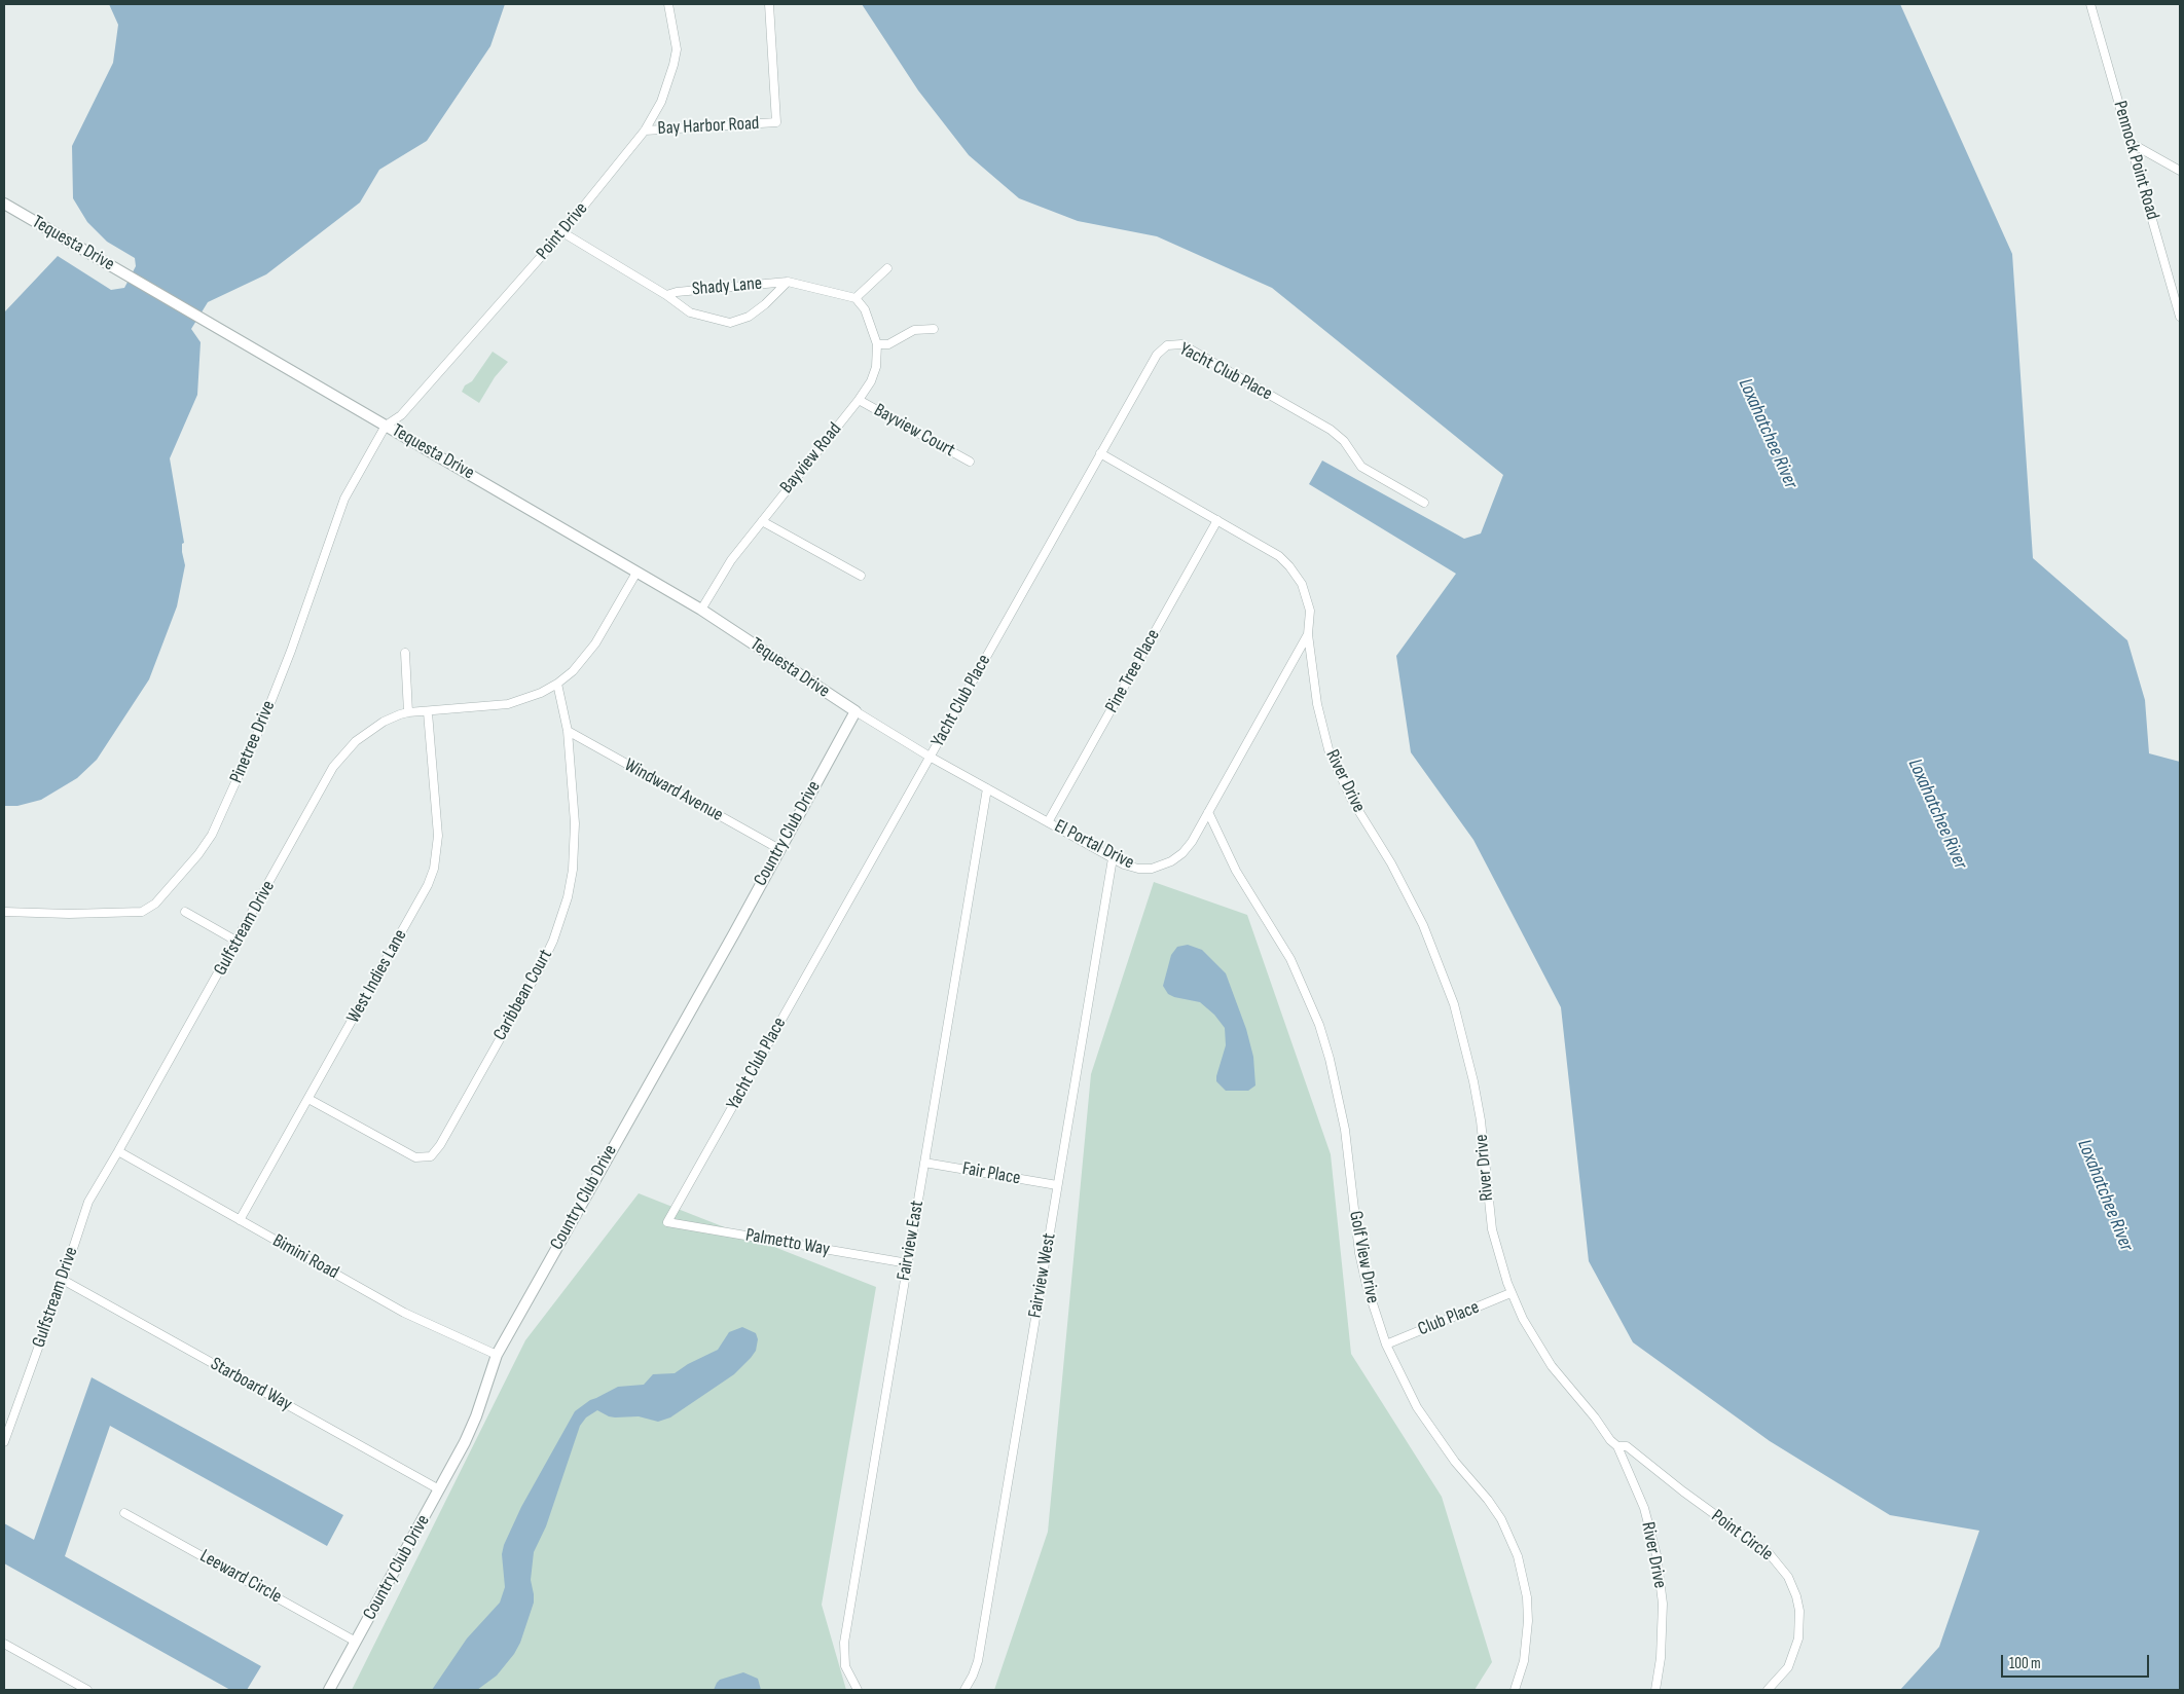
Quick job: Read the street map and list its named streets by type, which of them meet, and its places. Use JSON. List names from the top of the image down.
{
  "streets": {
    "street": [
      "Bay Harbor Road",
      "Pennock Point Road",
      "Point Drive",
      "Tequesta Drive",
      "Shady Lane",
      "Yacht Club Place",
      "Bayview Court",
      "Bayview Road",
      "Pine Tree Place",
      "Pinetree Drive",
      "River Drive",
      "Windward Avenue",
      "Country Club Drive",
      "El Portal Drive",
      "Gulfstream Drive",
      "West Indies Lane",
      "Caribbean Court",
      "Fair Place",
      "Fairview East",
      "Palmetto Way",
      "Bimini Road",
      "Golf View Drive",
      "Fairview West",
      "Club Place",
      "Starboard Way",
      "Point Circle",
      "Leeward Circle"
    ]
  },
  "crossings": [
    ["Bay Harbor Road", "Point Drive"],
    ["Point Drive", "Tequesta Drive"],
    ["Point Drive", "Shady Lane"],
    ["Point Drive", "Pinetree Drive"],
    ["Tequesta Drive", "Bayview Road"],
    ["Tequesta Drive", "Pinetree Drive"],
    ["Tequesta Drive", "Country Club Drive"],
    ["Tequesta Drive", "El Portal Drive"],
    ["Tequesta Drive", "Gulfstream Drive"],
    ["Shady Lane", "Bayview Road"],
    ["Yacht Club Place", "El Portal Drive"],
    ["Yacht Club Place", "Palmetto Way"],
    ["Bayview Court", "Bayview Road"],
    ["Pine Tree Place", "El Portal Drive"],
    ["River Drive", "El Portal Drive"],
    ["River Drive", "Club Place"],
    ["River Drive", "Point Circle"],
    ["Windward Avenue", "Country Club Drive"],
    ["Windward Avenue", "Caribbean Court"],
    ["Country Club Drive", "El Portal Drive"],
    ["Country Club Drive", "Bimini Road"],
    ["Country Club Drive", "Starboard Way"],
    ["Country Club Drive", "Leeward Circle"],
    ["El Portal Drive", "Fairview East"],
    ["El Portal Drive", "Golf View Drive"],
    ["El Portal Drive", "Fairview West"],
    ["Gulfstream Drive", "West Indies Lane"],
    ["Gulfstream Drive", "Caribbean Court"],
    ["Gulfstream Drive", "Bimini Road"],
    ["Gulfstream Drive", "Starboard Way"],
    ["West Indies Lane", "Caribbean Court"],
    ["West Indies Lane", "Bimini Road"],
    ["Fair Place", "Fairview East"],
    ["Fair Place", "Fairview West"],
    ["Fairview East", "Palmetto Way"],
    ["Golf View Drive", "Club Place"]
  ],
  "water": ["Loxahatchee River"],
  "scale_bar": "100 m"
}
